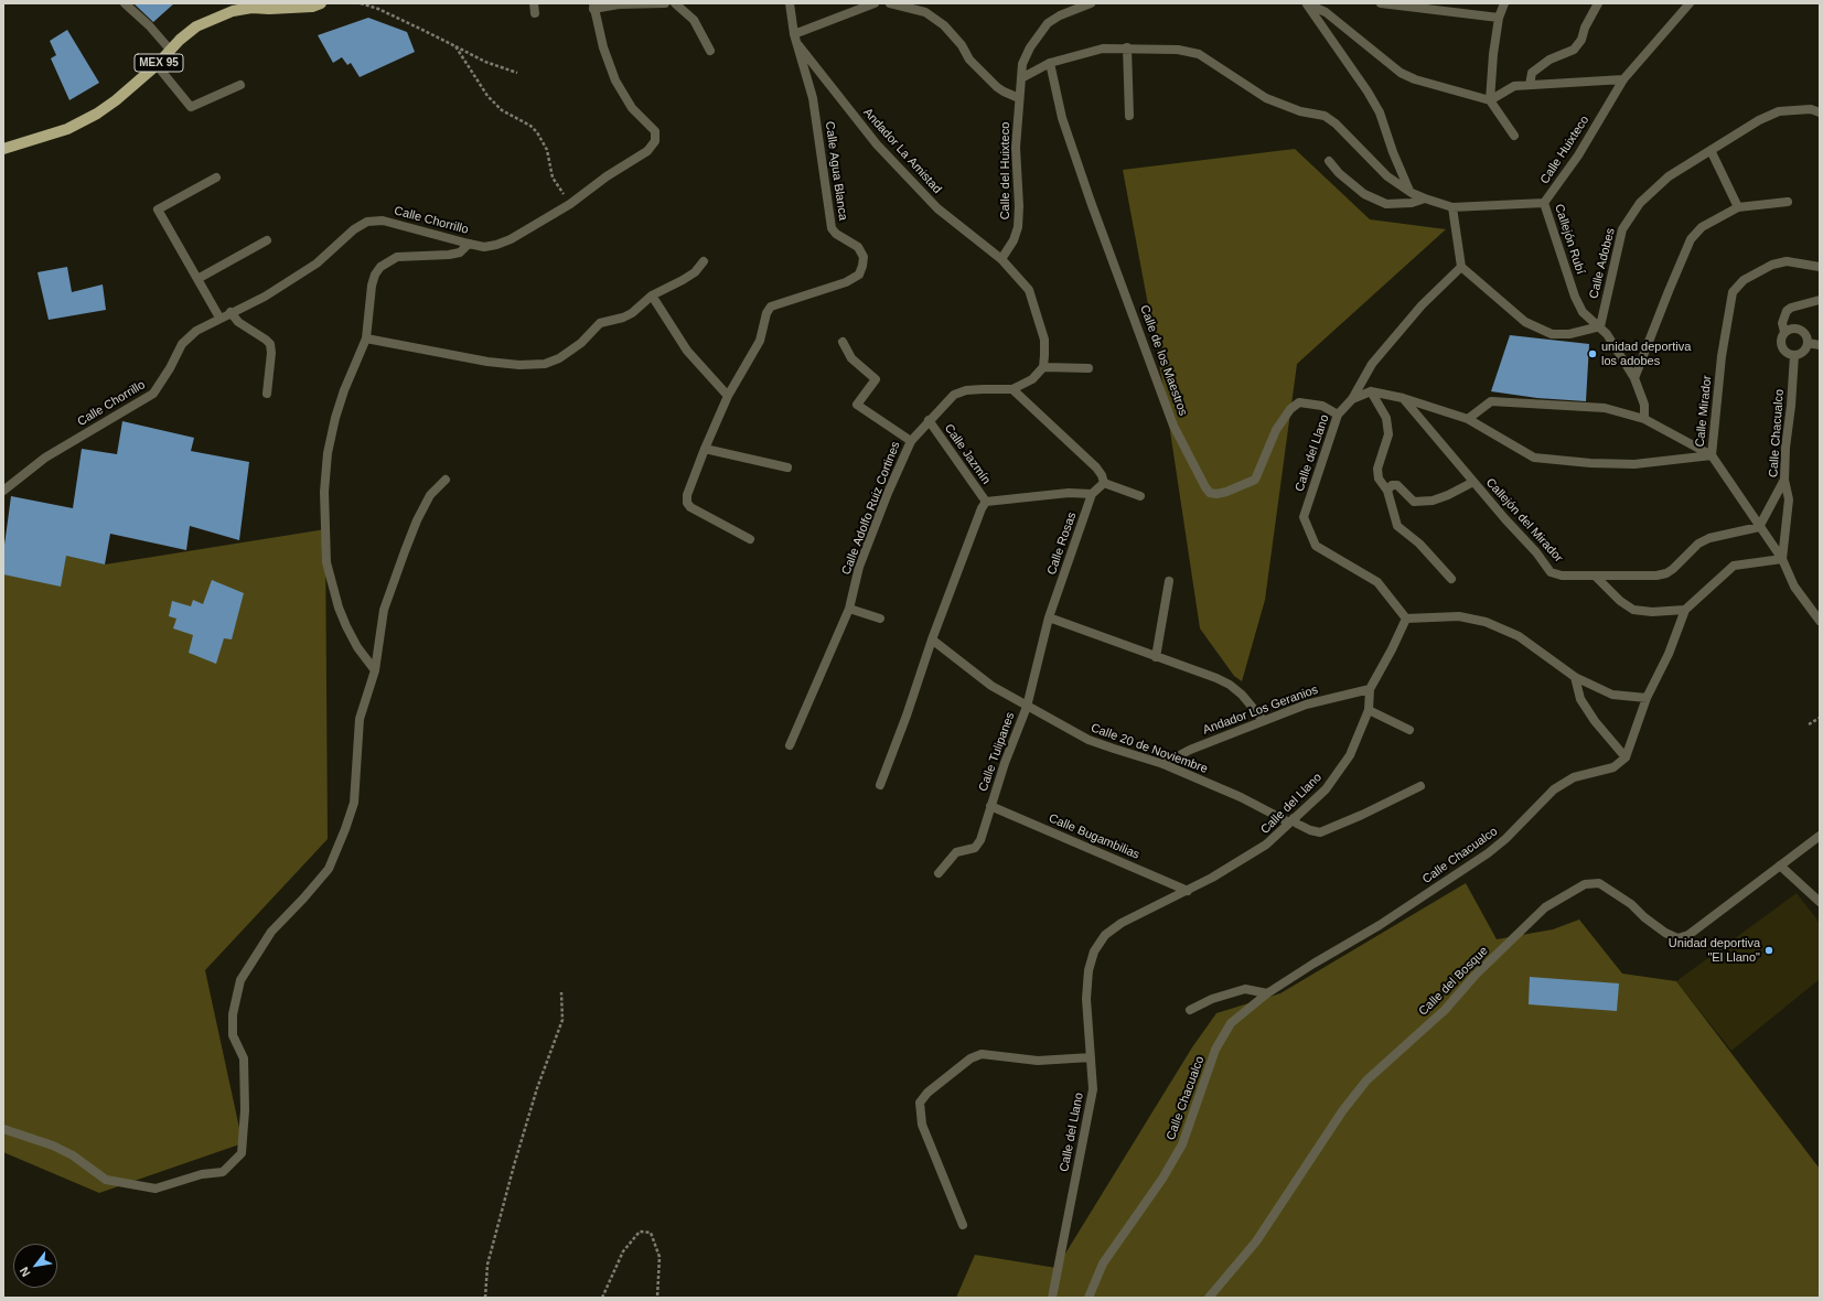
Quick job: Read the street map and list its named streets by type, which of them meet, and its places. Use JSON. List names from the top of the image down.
{
  "streets": {
    "main road": ["MEX 95"],
    "street": [
      "Calle Huixteco",
      "Andador La Amistad",
      "Calle Agua Blanca",
      "Calle del Huixteco",
      "Calle Chorrillo",
      "Callejón Rubí",
      "Calle Adobes",
      "Calle de los Maestros",
      "Calle Mirador",
      "Calle Chacualco",
      "Calle del Llano",
      "Calle Jazmín",
      "Calle Adolfo Ruiz Cortines",
      "Callejón del Mirador",
      "Calle Rosas",
      "Andador Los Geranios",
      "Calle 20 de Noviembre",
      "Calle Tulipanes",
      "Calle Bugambilias",
      "Calle del Bosque"
    ]
  },
  "crossings": [
    ["Calle Huixteco", "Callejón Rubí"],
    ["Andador La Amistad", "Calle Agua Blanca"],
    ["Andador La Amistad", "Calle del Huixteco"],
    ["Callejón Rubí", "Calle Adobes"],
    ["Calle de los Maestros", "Calle del Llano"],
    ["Calle del Llano", "Andador Los Geranios"],
    ["Calle del Llano", "Calle 20 de Noviembre"],
    ["Calle del Llano", "Calle Bugambilias"],
    ["Calle Jazmín", "Calle Adolfo Ruiz Cortines"],
    ["Calle Rosas", "Calle 20 de Noviembre"],
    ["Calle Rosas", "Calle Tulipanes"],
    ["Andador Los Geranios", "Calle 20 de Noviembre"],
    ["Calle 20 de Noviembre", "Calle Tulipanes"],
    ["Calle Tulipanes", "Calle Bugambilias"]
  ],
  "places": ["unidad deportiva los adobes", "Unidad deportiva \"El Llano\""],
  "north": "bottom left"
}
